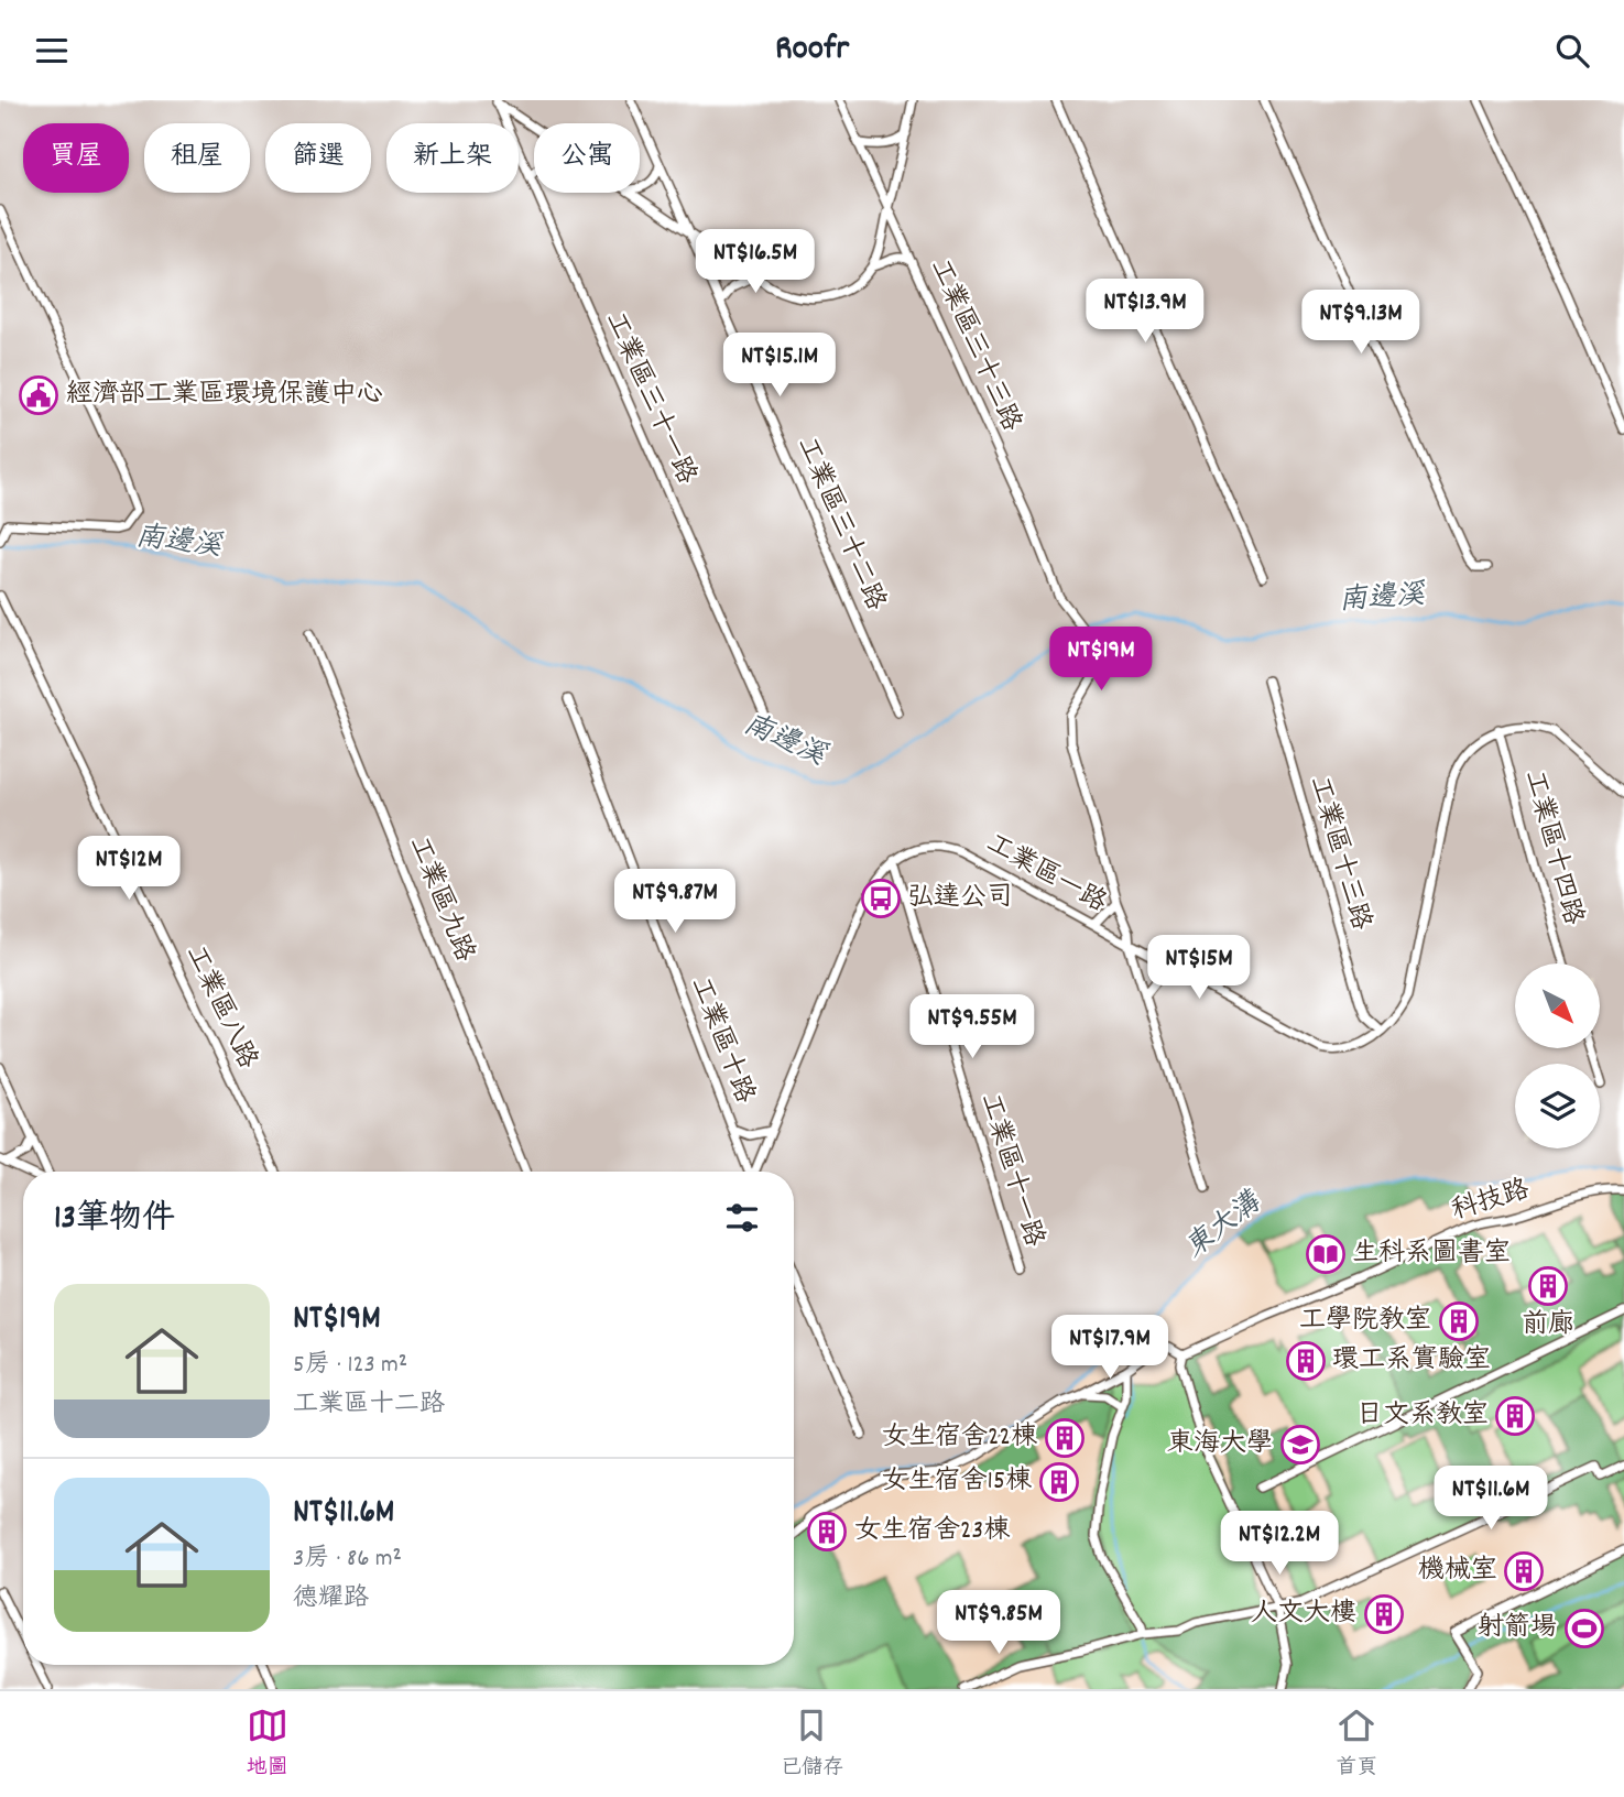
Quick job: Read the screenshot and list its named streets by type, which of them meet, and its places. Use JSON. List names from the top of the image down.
{
  "streets": {
    "street": [
      "工業區三十三路",
      "工業區三十一路",
      "工業區三十二路",
      "工業區十四路",
      "工業區十三路",
      "工業區一路",
      "工業區九路",
      "工業區八路",
      "工業區十路",
      "工業區十一路",
      "科技路"
    ]
  },
  "crossings": [
    ["工業區十四路", "工業區一路"],
    ["工業區十三路", "工業區一路"],
    ["工業區一路", "工業區十一路"]
  ],
  "water": ["南邊溪", "東大溝"],
  "places": {
    "public building": ["經濟部工業區環境保護中心"],
    "bus stop": ["弘達公司"],
    "library": ["生科系圖書室"],
    "building": [
      "前廊",
      "工學院教室",
      "環工系實驗室",
      "日文系教室",
      "女生宿舍22棟",
      "女生宿舍15棟",
      "女生宿舍23棟",
      "機械室",
      "人文大樓"
    ],
    "school or university": ["東海大學"],
    "sports": ["射箭場"]
  },
  "north": "bottom right",
  "page": {
    "header": "Roofr",
    "chip": [
      "買屋",
      "租屋",
      "篩選",
      "新上架",
      "公寓"
    ],
    "price": [
      "NT$16.5M",
      "NT$13.9M",
      "NT$9.13M",
      "NT$15.1M",
      "NT$19M",
      "NT$12M",
      "NT$9.87M",
      "NT$15M",
      "NT$9.55M",
      "NT$17.9M",
      "NT$11.6M",
      "NT$12.2M",
      "NT$9.85M"
    ],
    "heading": "13筆物件",
    "list": [
      {
        "name": "NT$19M",
        "note": "5房 · 123 m² · 工業區十二路"
      },
      {
        "name": "NT$11.6M",
        "note": "3房 · 86 m² · 德耀路"
      }
    ],
    "tabs": ["地圖", "已儲存", "首頁"]
  }
}
